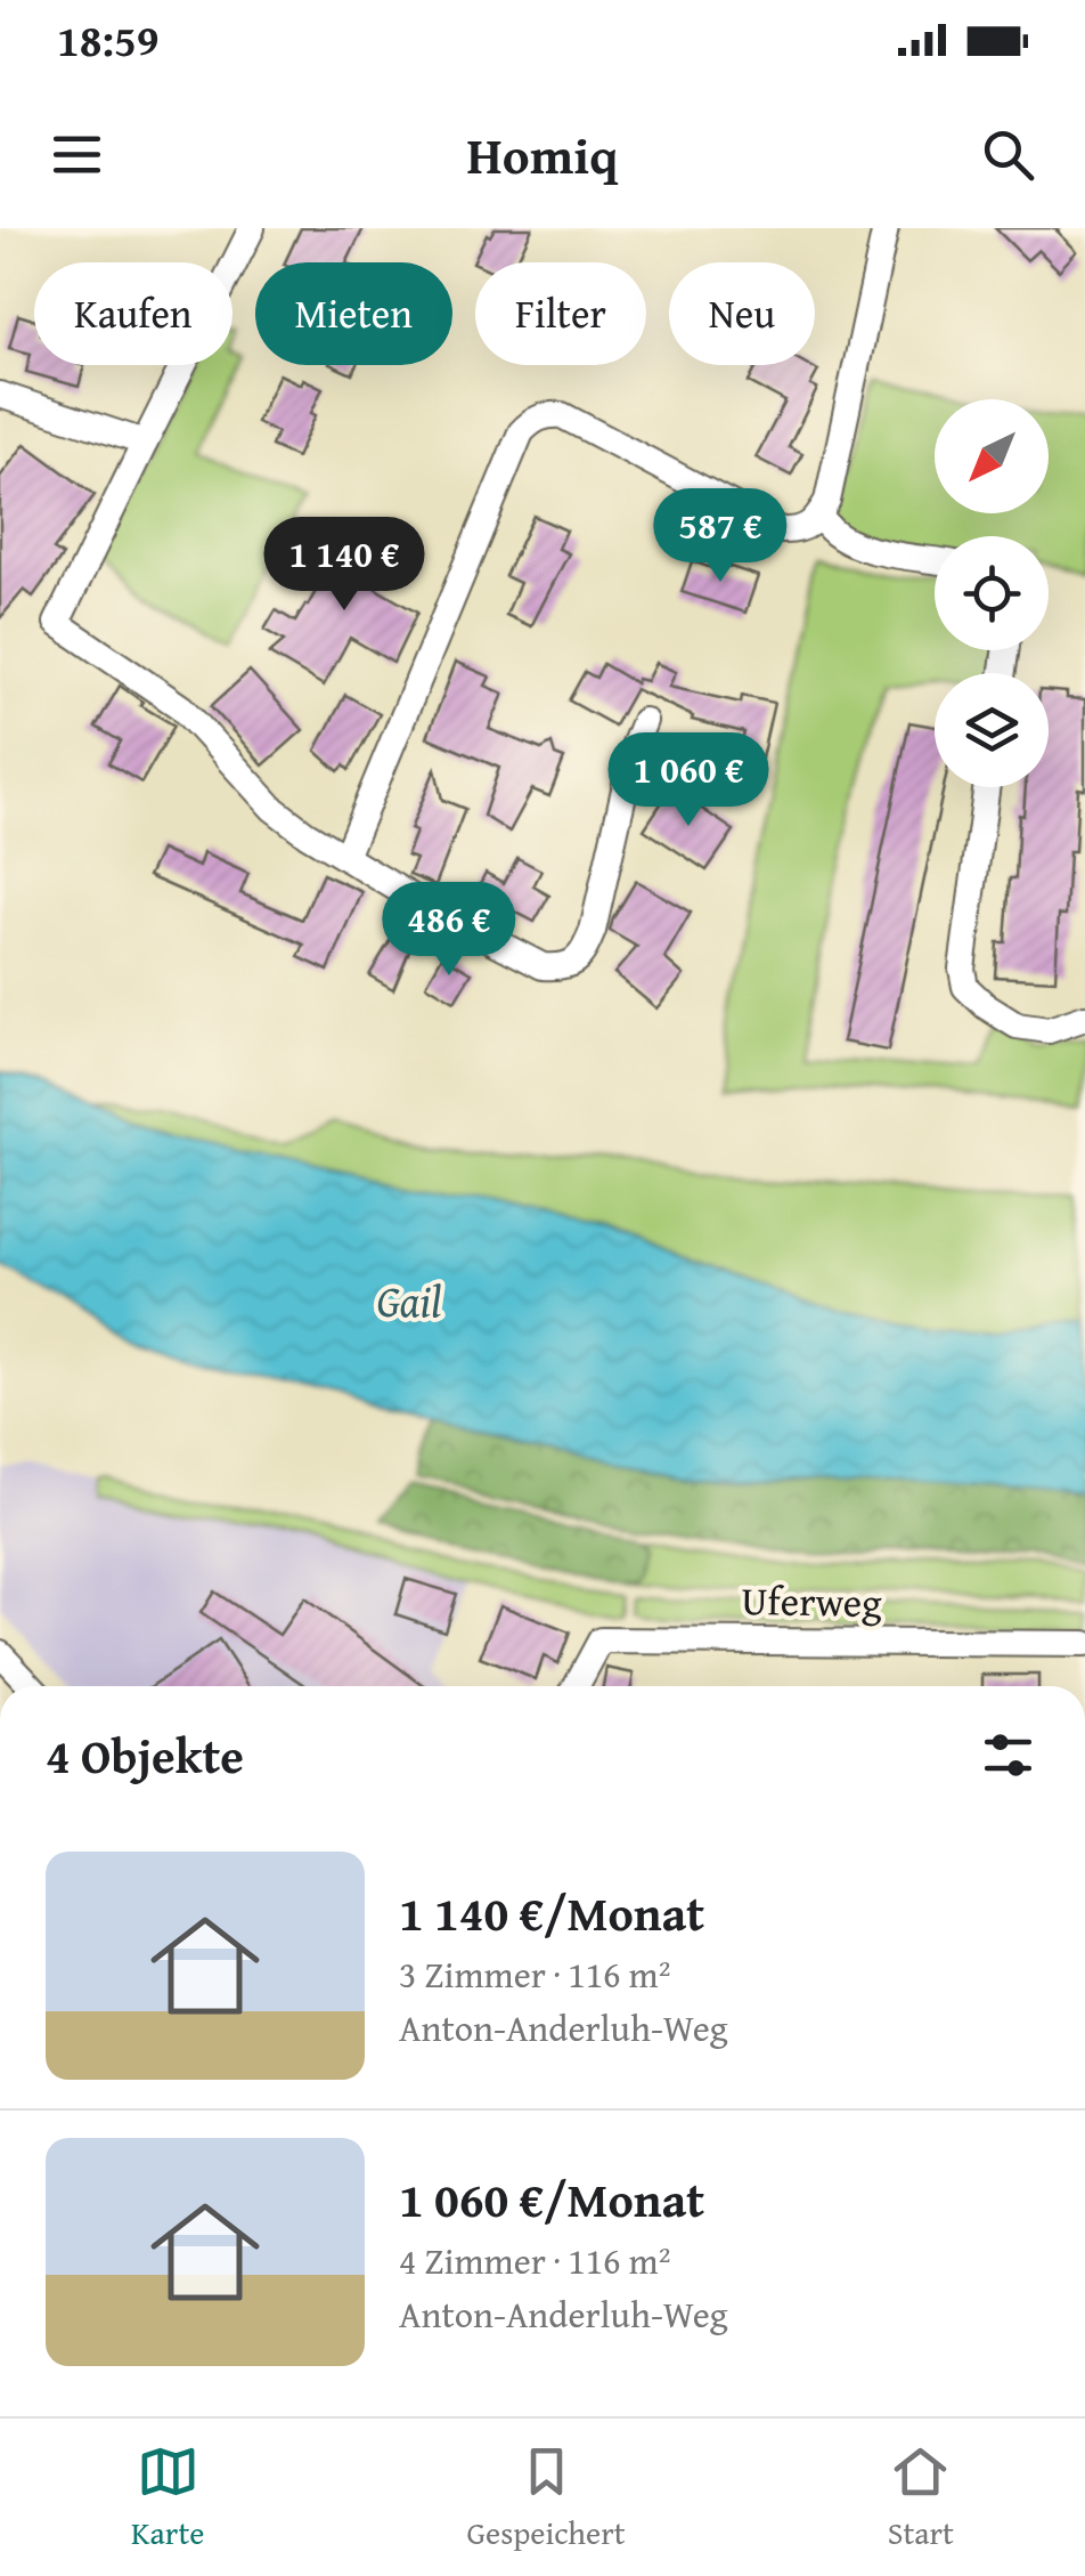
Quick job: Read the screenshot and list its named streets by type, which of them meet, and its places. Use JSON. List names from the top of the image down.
{
  "streets": {
    "street": ["Uferweg"]
  },
  "water": ["Gail"],
  "north": "bottom left",
  "page": {
    "status": "18:59",
    "header": "Homiq",
    "chip": [
      "Kaufen",
      "Mieten",
      "Filter",
      "Neu"
    ],
    "price": [
      "587 €",
      "1 140 €",
      "1 060 €",
      "486 €"
    ],
    "heading": "4 Objekte",
    "list": [
      {
        "name": "1 140 €/Monat",
        "note": "3 Zimmer · 116 m² · Anton-Anderluh-Weg"
      },
      {
        "name": "1 060 €/Monat",
        "note": "4 Zimmer · 116 m² · Anton-Anderluh-Weg"
      }
    ],
    "tabs": ["Karte", "Gespeichert", "Start"]
  }
}
